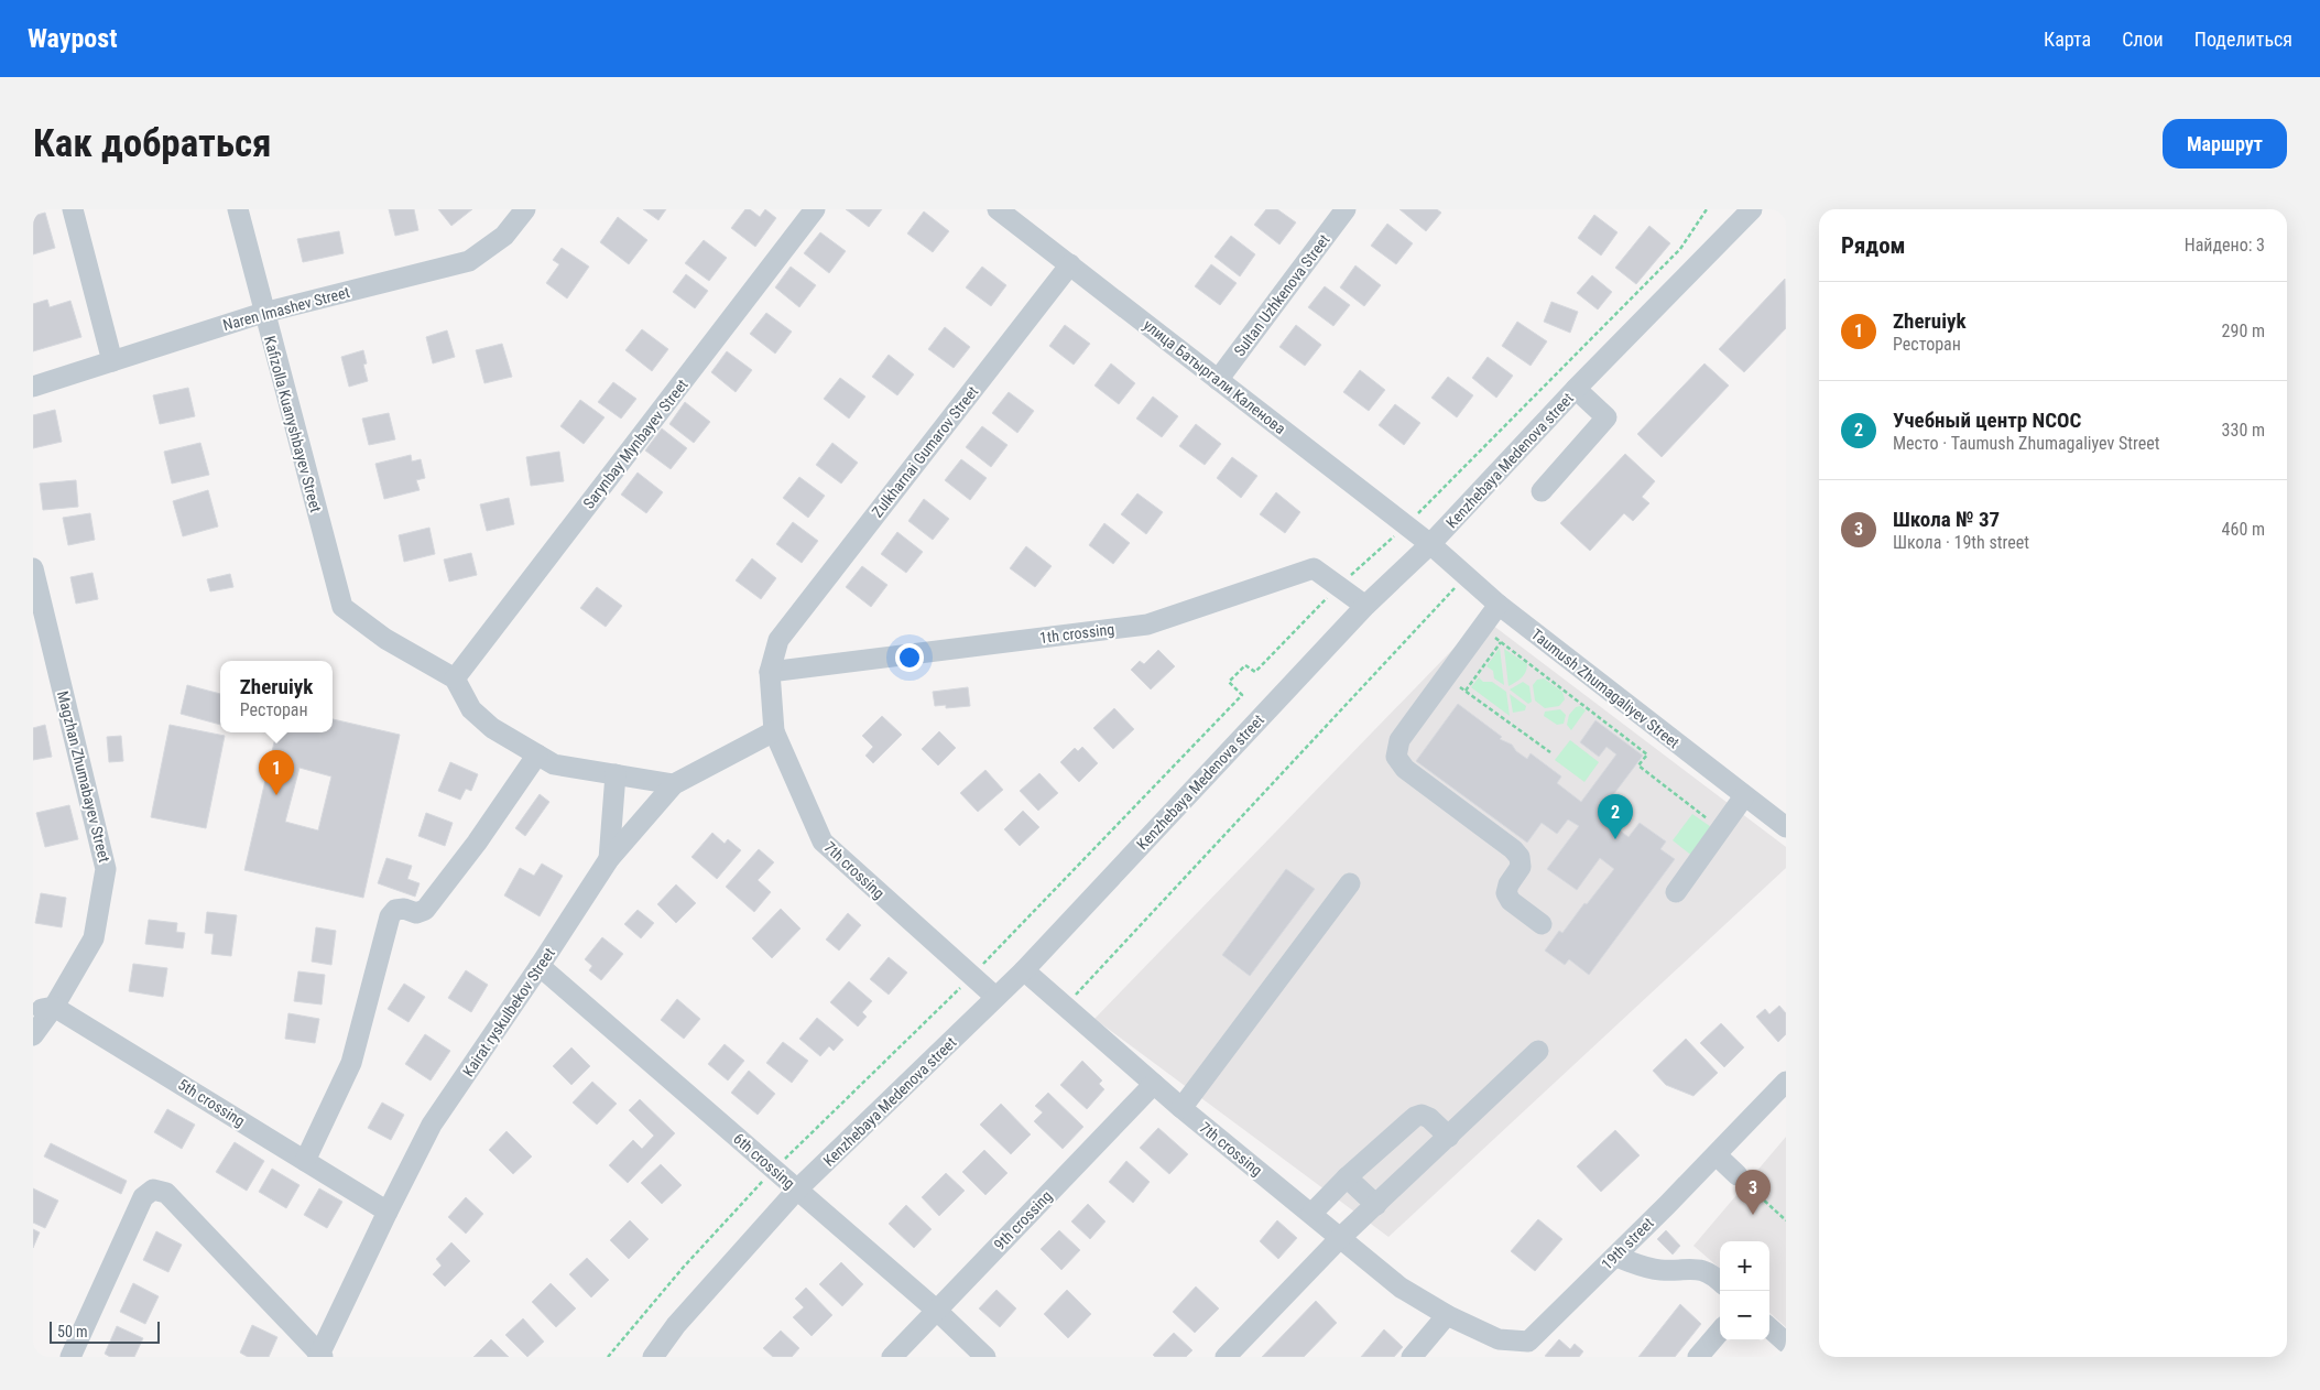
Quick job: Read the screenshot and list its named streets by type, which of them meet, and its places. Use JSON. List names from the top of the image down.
{
  "streets": {
    "street": [
      "Sultan Uzhkenova Street",
      "Naren Imashev Street",
      "улица Батыргали Каленова",
      "Kafizolla Kuanyshbayev Street",
      "Sarynbay Mynbayev Street",
      "Zulkharnai Gumarov Street",
      "Kenzhebaya Medenova street",
      "1th crossing",
      "Taumush Zhumagaliyev Street",
      "Magzhan Zhumabayev Street",
      "7th crossing",
      "Kairat ryskulbekov Street",
      "5th crossing",
      "6th crossing",
      "9th crossing",
      "19th street"
    ]
  },
  "crossings": [
    ["Sultan Uzhkenova Street", "улица Батыргали Каленова"],
    ["Naren Imashev Street", "Kafizolla Kuanyshbayev Street"],
    ["улица Батыргали Каленова", "Zulkharnai Gumarov Street"],
    ["улица Батыргали Каленова", "Kenzhebaya Medenova street"],
    ["улица Батыргали Каленова", "Taumush Zhumagaliyev Street"],
    ["Kafizolla Kuanyshbayev Street", "Sarynbay Mynbayev Street"],
    ["Zulkharnai Gumarov Street", "7th crossing"],
    ["Kenzhebaya Medenova street", "1th crossing"],
    ["Kenzhebaya Medenova street", "Taumush Zhumagaliyev Street"],
    ["Kenzhebaya Medenova street", "7th crossing"],
    ["Kenzhebaya Medenova street", "6th crossing"],
    ["1th crossing", "7th crossing"],
    ["Magzhan Zhumabayev Street", "5th crossing"],
    ["7th crossing", "Kairat ryskulbekov Street"],
    ["7th crossing", "9th crossing"],
    ["7th crossing", "19th street"],
    ["Kairat ryskulbekov Street", "5th crossing"],
    ["Kairat ryskulbekov Street", "6th crossing"],
    ["6th crossing", "9th crossing"]
  ],
  "scale_bar": "50 m",
  "page": {
    "header": "Waypost",
    "nav": ["Карта", "Слои", "Поделиться"],
    "buttons": "Маршрут",
    "title": "Как добраться",
    "heading": ["Рядом", "Найдено: 3"],
    "list": [
      {
        "mark": "1",
        "name": "Zheruiyk",
        "note": "Ресторан",
        "value": "290 m"
      },
      {
        "mark": "2",
        "name": "Учебный центр NCOC",
        "note": "Место · Taumush Zhumagaliyev Street",
        "value": "330 m"
      },
      {
        "mark": "3",
        "name": "Школа № 37",
        "note": "Школа · 19th street",
        "value": "460 m"
      }
    ],
    "popup": ["Zheruiyk", "Ресторан"],
    "pins": ["1", "2", "3"],
    "map_buttons": ["+", "−"],
    "scale": "50 m"
  }
}
